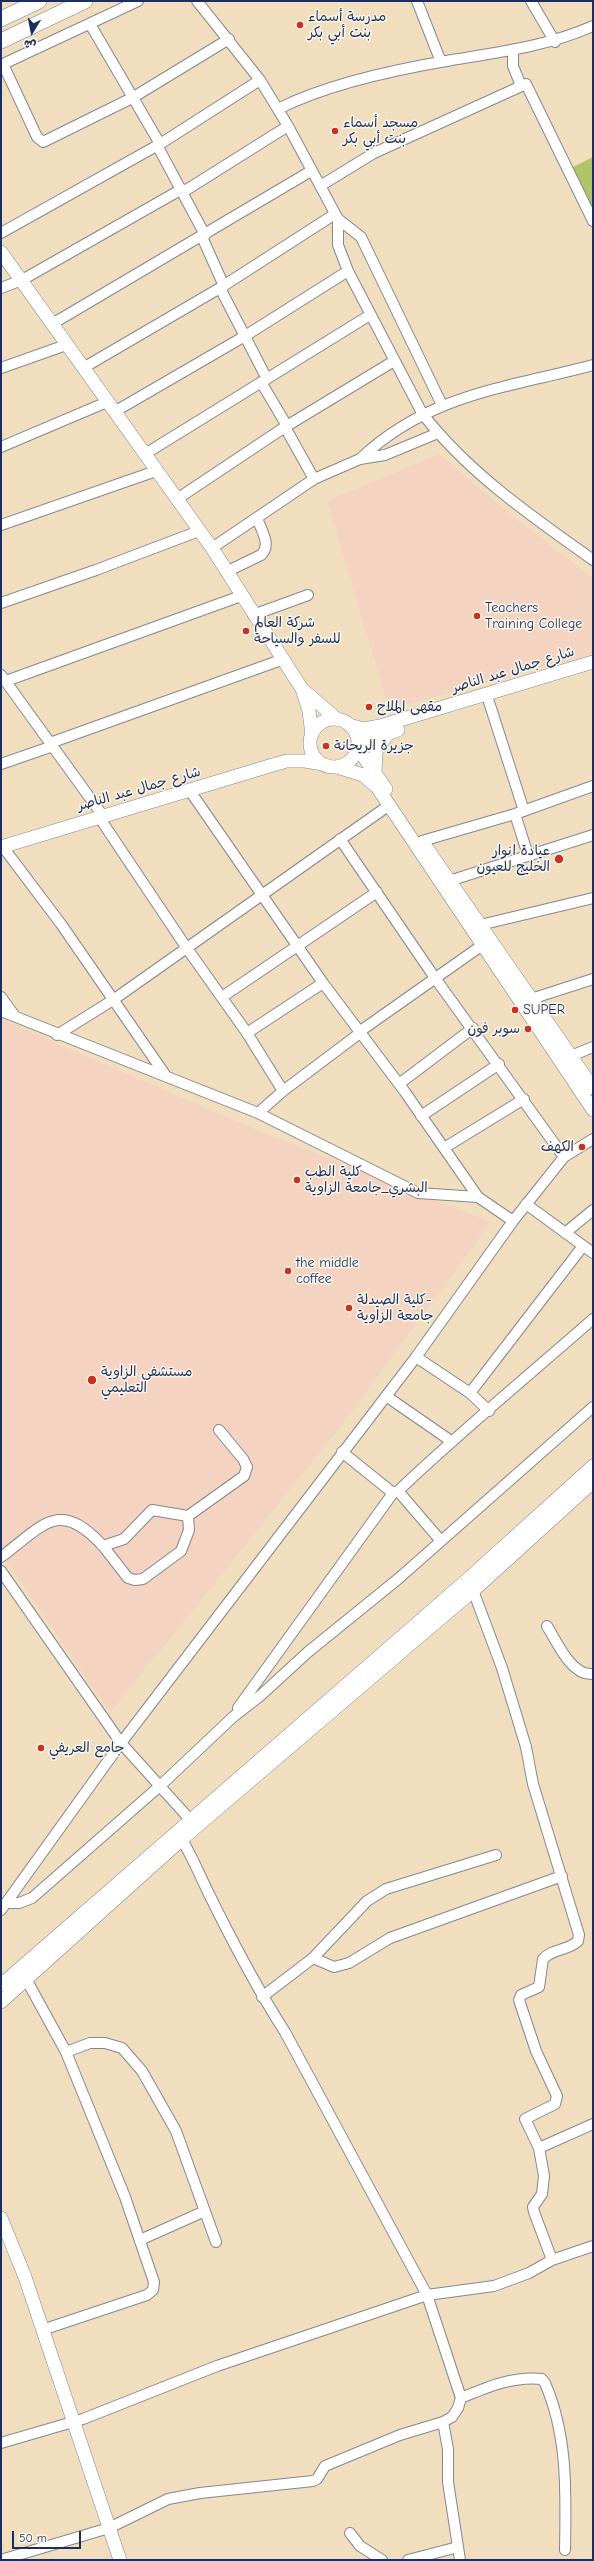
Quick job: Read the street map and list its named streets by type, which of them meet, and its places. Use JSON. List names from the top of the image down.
{
  "streets": {
    "main road": ["شارع جمال عبد الناصر"]
  },
  "places": [
    "مدرسة أسماء بنت أبي بكر",
    "مسجد أسماء بنت أبي بكر",
    "Teachers Training College",
    "شركة العالم للسفر والسياحة",
    "مقهى الملاح",
    "جزيرة الريحانة",
    "عيادة انوار الخليج للعيون",
    "SUPER",
    "سوبر فون",
    "الكهف",
    "كلية الطب البشري_جامعة الزاوية",
    "the middle coffee",
    "كلية الصيدلة- جامعة الزاوية",
    "مستشفى الزاوية التعليمي",
    "جامع العريفي"
  ],
  "scale_bar": "50 m",
  "north": "bottom"
}
